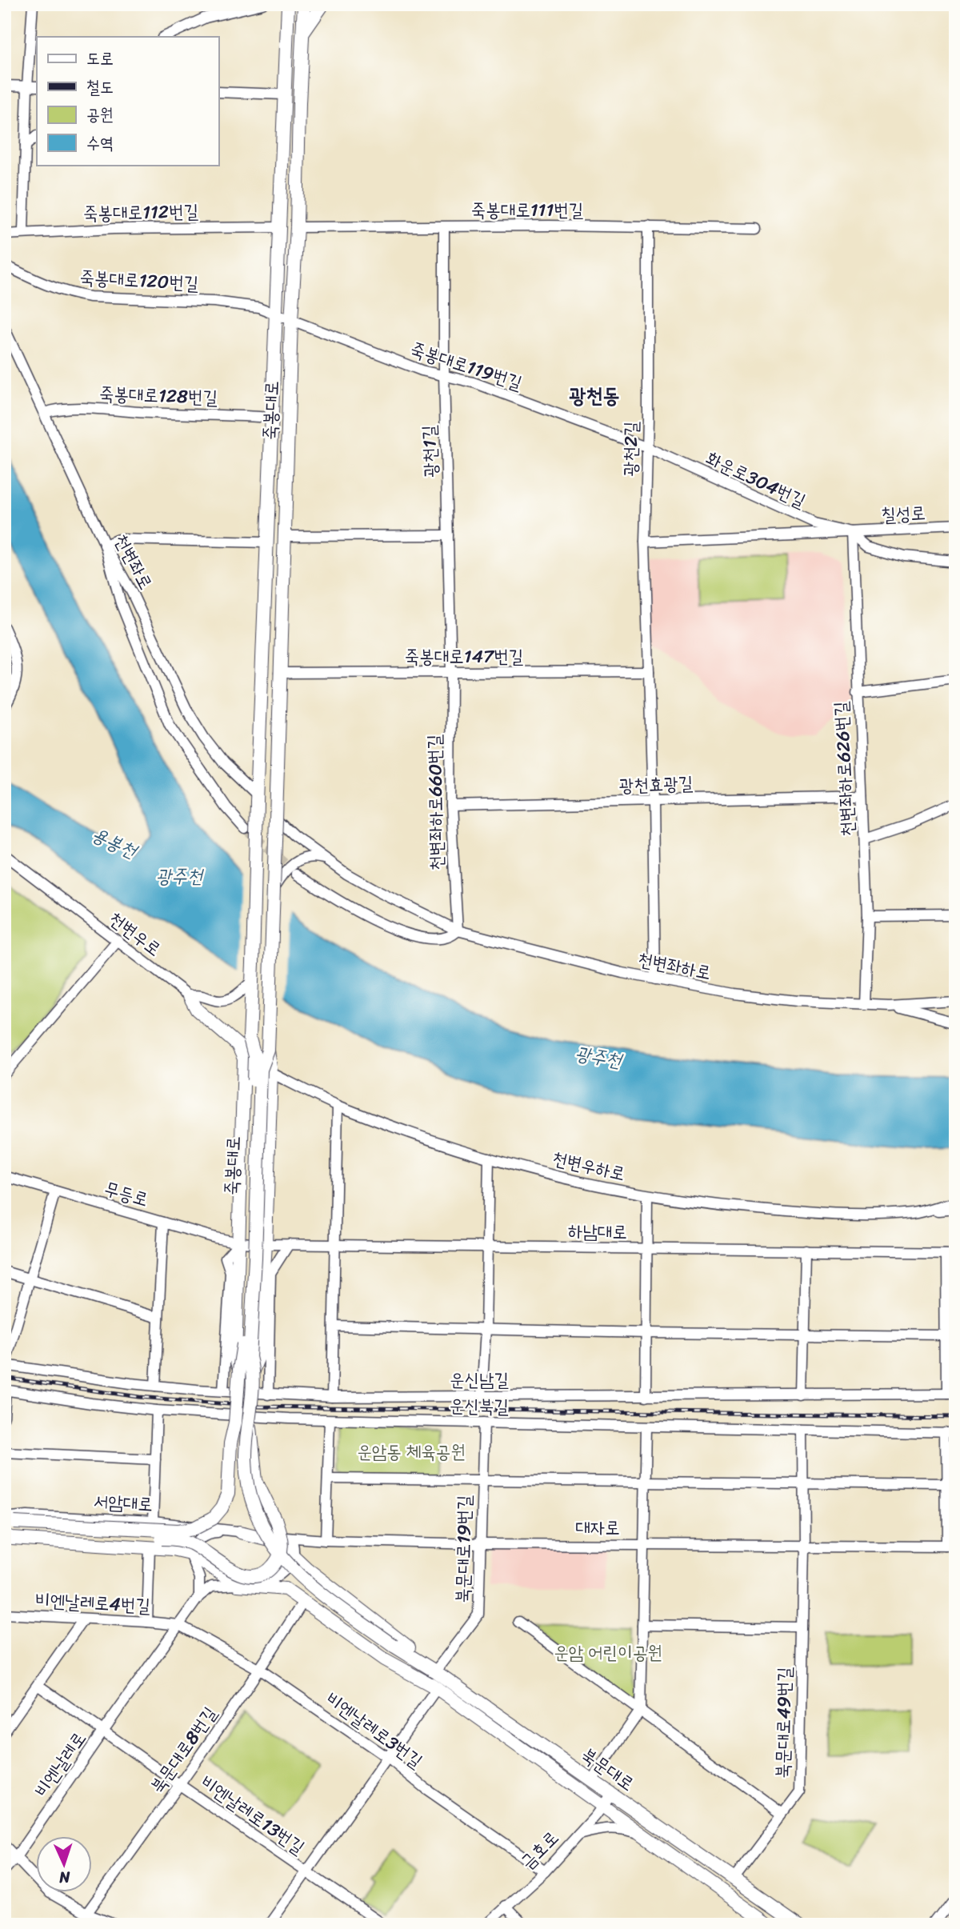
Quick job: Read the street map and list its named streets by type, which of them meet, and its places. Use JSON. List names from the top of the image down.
{
  "streets": {
    "main road": ["죽봉대로", "북문대로"],
    "street": [
      "죽봉대로111번길",
      "죽봉대로112번길",
      "죽봉대로120번길",
      "죽봉대로119번길",
      "죽봉대로128번길",
      "광천2길",
      "광천1길",
      "화운로304번길",
      "칠성로",
      "천변좌로",
      "죽봉대로147번길",
      "천변좌하로626번길",
      "광천효광길",
      "천변좌하로660번길",
      "천변우로",
      "천변좌하로",
      "천변우하로",
      "무등로",
      "하남대로",
      "운신남길",
      "운신북길",
      "서암대로",
      "대자로",
      "북문대로19번길",
      "비엔날레로4번길",
      "북문대로49번길",
      "비엔날레로3번길",
      "북문대로8번길",
      "비엔날레로",
      "비엔날레로13번길",
      "금호로"
    ]
  },
  "crossings": [
    ["죽봉대로111번길", "죽봉대로"],
    ["죽봉대로111번길", "광천2길"],
    ["죽봉대로111번길", "광천1길"],
    ["죽봉대로112번길", "죽봉대로"],
    ["죽봉대로120번길", "죽봉대로119번길"],
    ["죽봉대로120번길", "죽봉대로"],
    ["죽봉대로119번길", "죽봉대로"],
    ["죽봉대로119번길", "광천2길"],
    ["죽봉대로119번길", "광천1길"],
    ["죽봉대로119번길", "화운로304번길"],
    ["죽봉대로128번길", "죽봉대로"],
    ["죽봉대로128번길", "천변좌로"],
    ["죽봉대로", "천변좌로"],
    ["죽봉대로", "죽봉대로147번길"],
    ["죽봉대로", "천변우로"],
    ["죽봉대로", "천변좌하로"],
    ["광천2길", "화운로304번길"],
    ["광천2길", "죽봉대로147번길"],
    ["광천2길", "광천효광길"],
    ["광천2길", "천변좌하로"],
    ["광천1길", "죽봉대로147번길"],
    ["광천1길", "천변좌하로660번길"],
    ["화운로304번길", "칠성로"],
    ["화운로304번길", "천변좌하로626번길"],
    ["칠성로", "천변좌하로626번길"],
    ["죽봉대로147번길", "천변좌하로660번길"],
    ["천변좌하로626번길", "광천효광길"],
    ["천변좌하로626번길", "천변좌하로"],
    ["광천효광길", "천변좌하로660번길"],
    ["천변좌하로660번길", "천변좌하로"],
    ["무등로", "하남대로"],
    ["운신북길", "북문대로19번길"],
    ["운신북길", "북문대로49번길"],
    ["서암대로", "대자로"],
    ["대자로", "북문대로19번길"],
    ["대자로", "북문대로49번길"],
    ["북문대로19번길", "북문대로49번길"],
    ["북문대로19번길", "북문대로"],
    ["비엔날레로4번길", "비엔날레로3번길"],
    ["비엔날레로4번길", "비엔날레로"],
    ["북문대로49번길", "북문대로"],
    ["비엔날레로3번길", "북문대로8번길"],
    ["비엔날레로3번길", "비엔날레로"],
    ["비엔날레로3번길", "금호로"],
    ["북문대로8번길", "비엔날레로13번길"],
    ["비엔날레로", "비엔날레로13번길"],
    ["북문대로", "금호로"]
  ],
  "districts": ["광천동"],
  "water": ["용봉천", "광주천"],
  "parks": ["운암동 체육공원", "운암 어린이공원"],
  "legend": [
    "도로",
    "철도",
    "공원",
    "수역"
  ],
  "north": "bottom"
}
